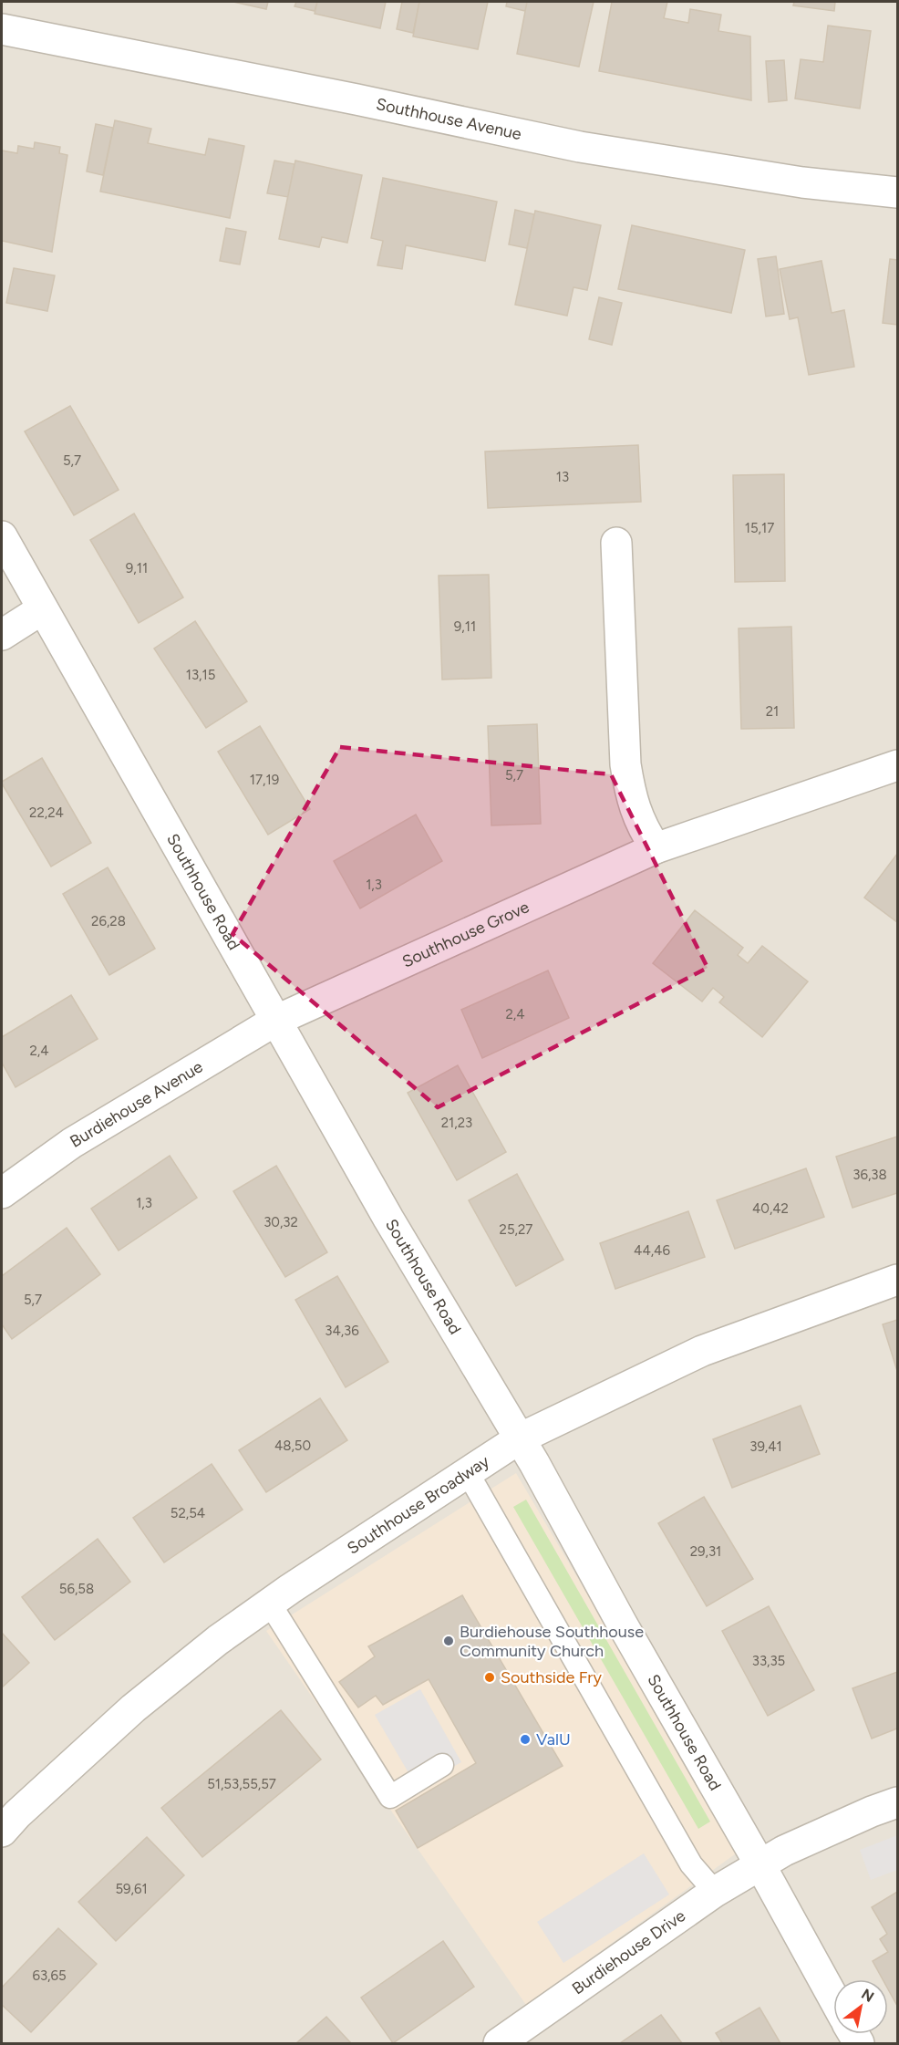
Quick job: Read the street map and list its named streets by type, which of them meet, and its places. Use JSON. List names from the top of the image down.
{
  "streets": {
    "street": [
      "Southhouse Avenue",
      "Southhouse Road",
      "Southhouse Grove",
      "Burdiehouse Avenue",
      "Southhouse Broadway",
      "Burdiehouse Drive"
    ]
  },
  "crossings": [
    ["Southhouse Road", "Southhouse Grove"],
    ["Southhouse Road", "Burdiehouse Avenue"],
    ["Southhouse Road", "Southhouse Broadway"],
    ["Southhouse Road", "Burdiehouse Drive"],
    ["Southhouse Grove", "Burdiehouse Avenue"]
  ],
  "places": ["Burdiehouse Southhouse Community Church", "Southside Fry", "ValU"],
  "house_numbers": [
    "5,7",
    "13",
    "15,17",
    "9,11",
    "9,11",
    "13,15",
    "21",
    "5,7",
    "17,19",
    "22,24",
    "1,3",
    "26,28",
    "2,4",
    "2,4",
    "21,23",
    "36,38",
    "1,3",
    "40,42",
    "30,32",
    "25,27",
    "44,46",
    "5,7",
    "34,36",
    "48,50",
    "39,41",
    "52,54",
    "29,31",
    "56,58",
    "33,35",
    "51,53,55,57",
    "59,61",
    "63,65"
  ],
  "north": "top right"
}
